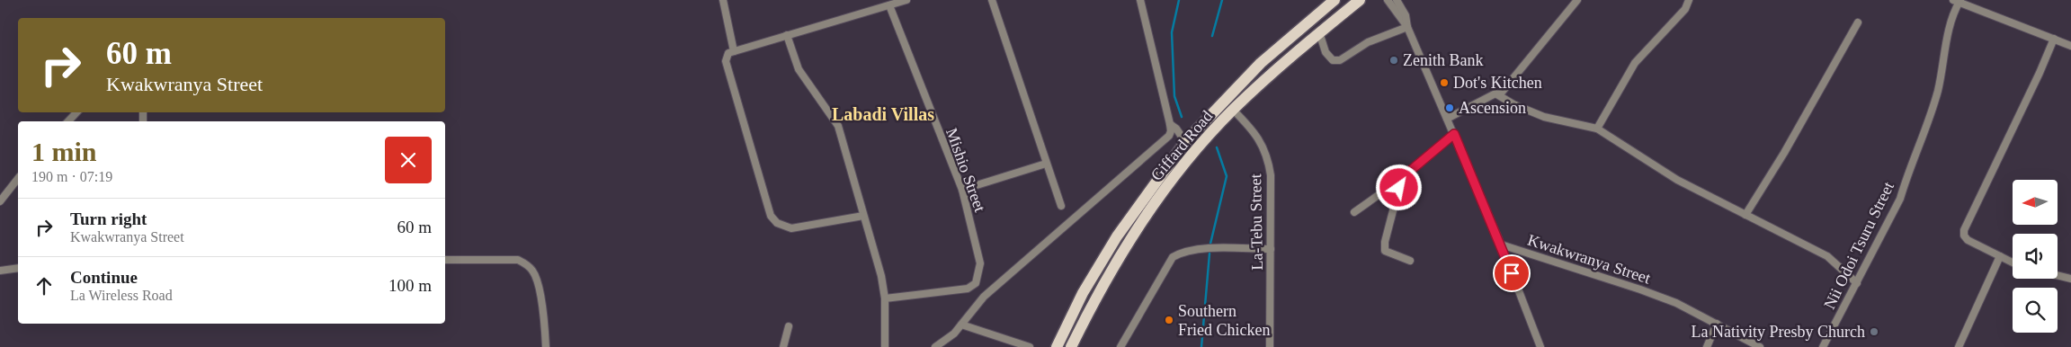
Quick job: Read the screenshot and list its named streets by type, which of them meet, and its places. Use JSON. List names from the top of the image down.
{
  "streets": {
    "main road": ["Giffard Road"],
    "street": [
      "Mishio Street",
      "La-Tebu Street",
      "Nii Odoi Tsuru Street",
      "Kwakwranya Street"
    ]
  },
  "crossings": [
    ["Giffard Road", "La-Tebu Street"]
  ],
  "districts": ["Labadi Villas"],
  "places": [
    "Zenith Bank",
    "Dot's Kitchen",
    "Ascension",
    "Southern Fried Chicken",
    "La Nativity Presby Church"
  ],
  "north": "left",
  "page": {
    "turn": ["60 m", "Kwakwranya Street"],
    "heading": ["1 min", "190 m · 07:19"],
    "list": [
      {
        "name": "Turn right",
        "note": "Kwakwranya Street",
        "value": "60 m"
      },
      {
        "name": "Continue",
        "note": "La Wireless Road",
        "value": "100 m"
      }
    ]
  }
}
